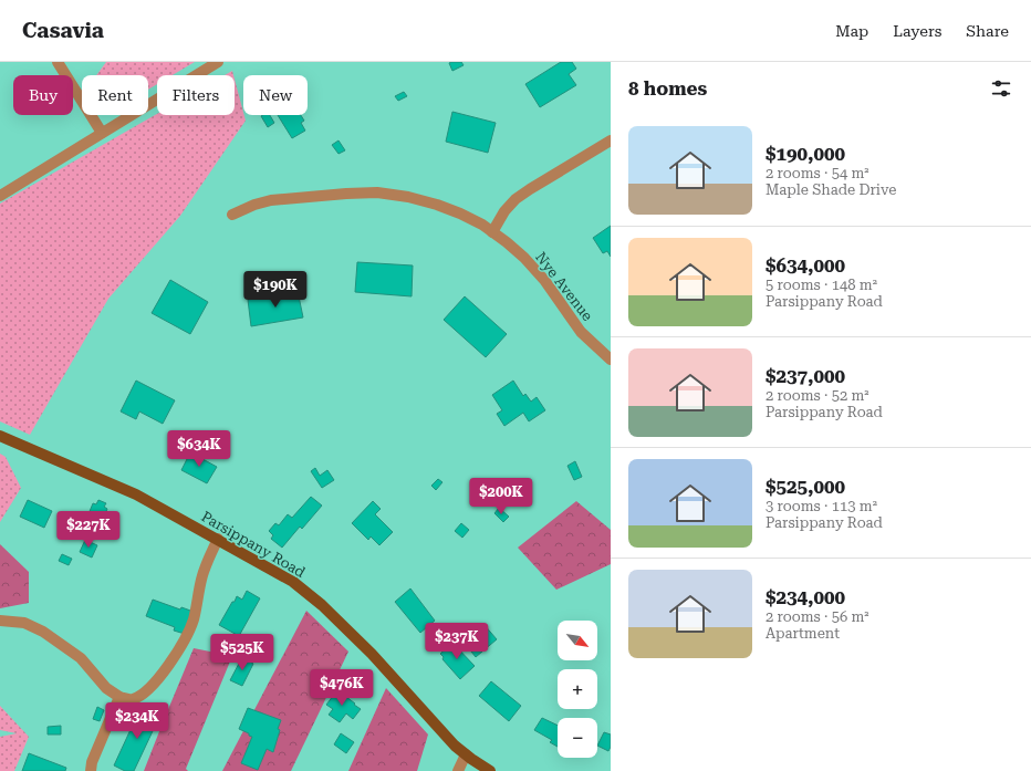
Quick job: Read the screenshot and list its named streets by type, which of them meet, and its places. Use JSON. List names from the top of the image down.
{
  "streets": {
    "main road": ["Parsippany Road"],
    "street": ["Nye Avenue"]
  },
  "north": "bottom right",
  "page": {
    "header": "Casavia",
    "nav": ["Map", "Layers", "Share"],
    "heading": "8 homes",
    "chip": [
      "Buy",
      "Rent",
      "Filters",
      "New"
    ],
    "list": [
      {
        "name": "$190,000",
        "note": "2 rooms · 54 m² · Maple Shade Drive"
      },
      {
        "name": "$634,000",
        "note": "5 rooms · 148 m² · Parsippany Road"
      },
      {
        "name": "$237,000",
        "note": "2 rooms · 52 m² · Parsippany Road"
      },
      {
        "name": "$525,000",
        "note": "3 rooms · 113 m² · Parsippany Road"
      },
      {
        "name": "$234,000",
        "note": "2 rooms · 56 m² · Apartment"
      }
    ],
    "price": [
      "$190K",
      "$634K",
      "$200K",
      "$227K",
      "$237K",
      "$525K",
      "$476K",
      "$234K"
    ],
    "map_buttons": ["+", "−"]
  }
}
